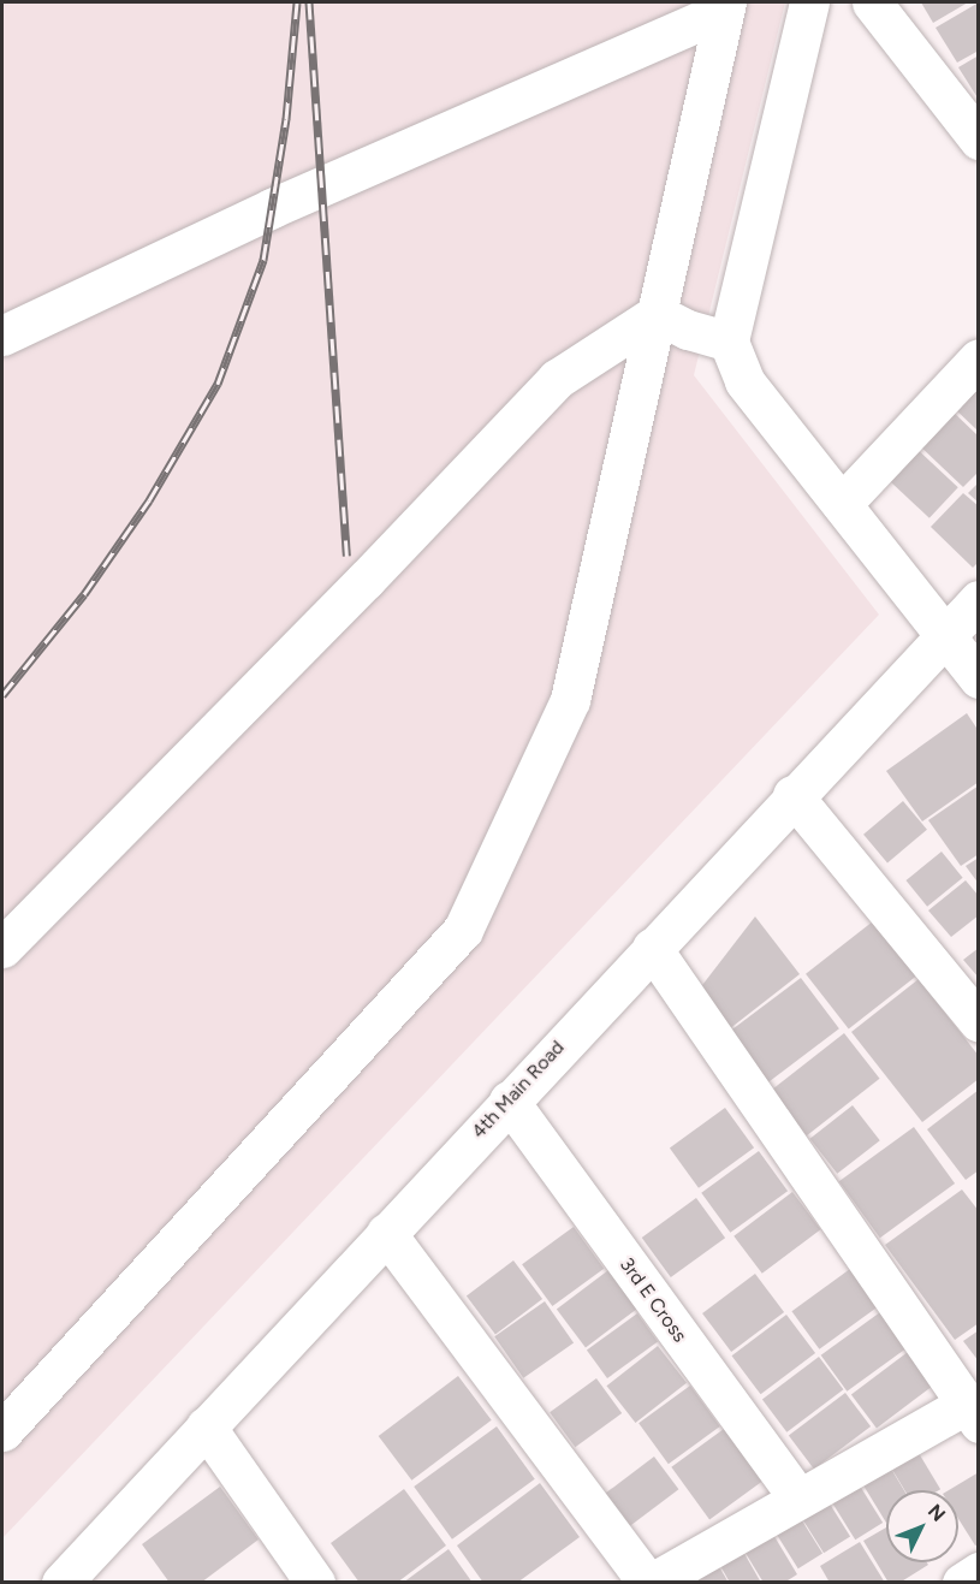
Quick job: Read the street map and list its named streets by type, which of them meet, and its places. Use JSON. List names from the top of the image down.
{
  "streets": {
    "street": ["4th Main Road", "3rd E Cross"]
  },
  "crossings": [
    ["4th Main Road", "3rd E Cross"]
  ],
  "north": "top right"
}
